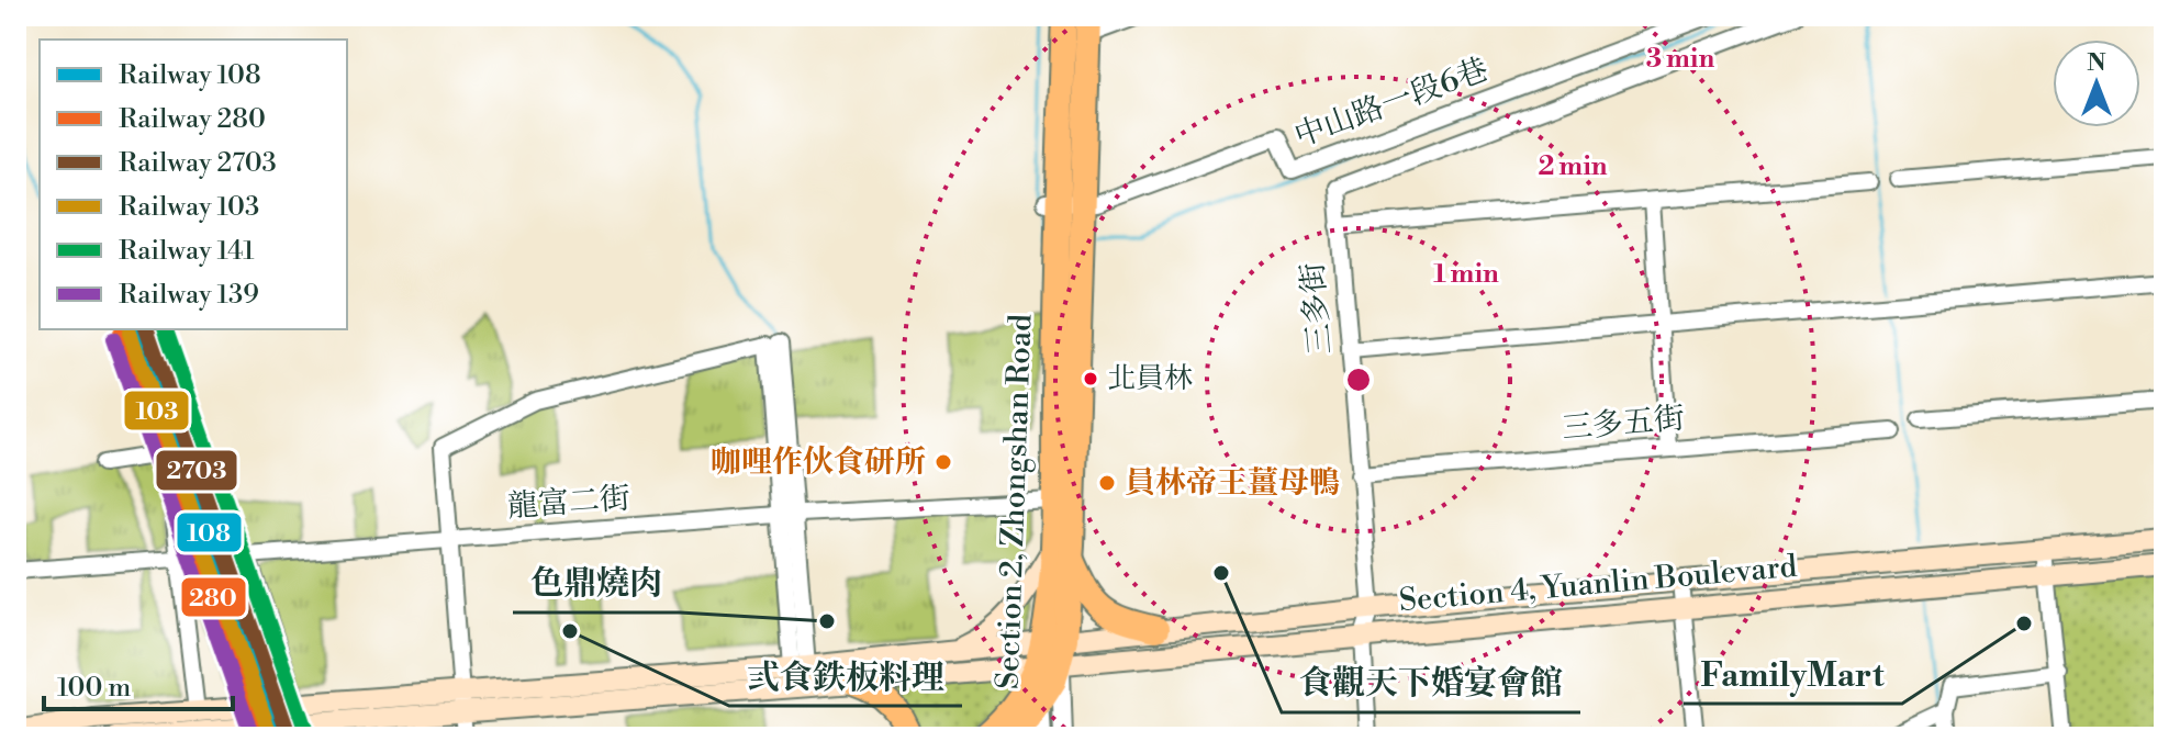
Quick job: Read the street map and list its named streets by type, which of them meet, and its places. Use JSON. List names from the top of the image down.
{
  "streets": {
    "main road": ["Section 2, Zhongshan Road", "Section 4, Yuanlin Boulevard"],
    "street": [
      "中山路一段6巷",
      "三多街",
      "三多五街",
      "龍富二街"
    ]
  },
  "crossings": [
    ["三多街", "三多五街"],
    ["三多街", "Section 4, Yuanlin Boulevard"],
    ["Section 2, Zhongshan Road", "龍富二街"],
    ["Section 2, Zhongshan Road", "Section 4, Yuanlin Boulevard"]
  ],
  "places": [
    "北員林",
    "咖哩作伙食研所",
    "員林帝王薑母鴨",
    "食觀天下婚宴會館",
    "色鼎燒肉",
    "FamilyMart",
    "弎食鉄板料理"
  ],
  "lines": [
    "rail line 108",
    "rail line 2703",
    "rail line 141",
    "rail line 280",
    "rail line 103",
    "rail line 139"
  ],
  "legend": [
    "Railway 108",
    "Railway 280",
    "Railway 2703",
    "Railway 103",
    "Railway 141",
    "Railway 139"
  ],
  "scale_bar": "100 m",
  "north": "top",
  "rings": ["3 min", "2 min", "1 min"]
}
